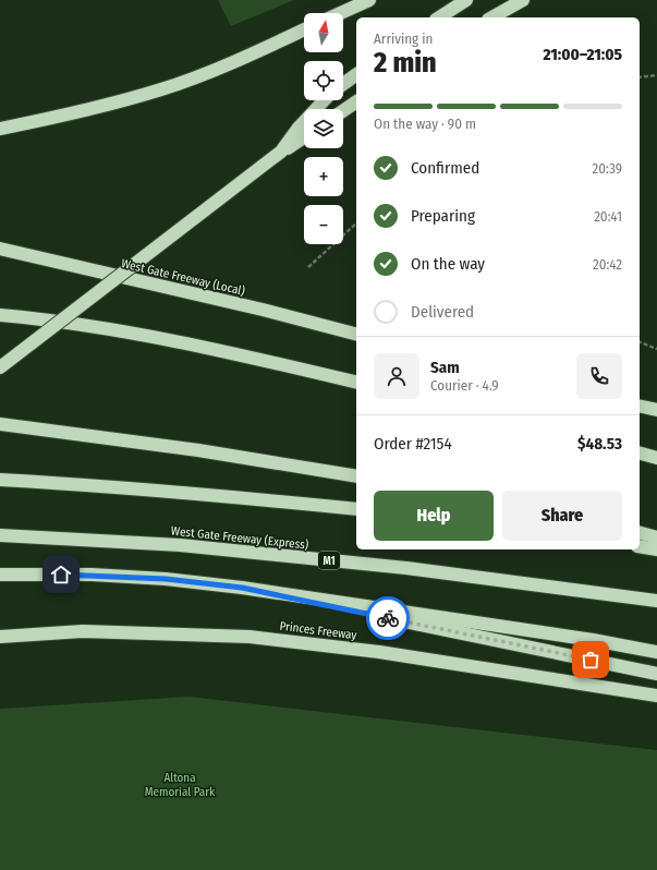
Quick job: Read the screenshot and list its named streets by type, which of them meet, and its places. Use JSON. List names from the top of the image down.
{
  "streets": {
    "highway": [
      "West Gate Freeway (Local)",
      "West Gate Freeway (Express)",
      "M1",
      "Princes Freeway"
    ]
  },
  "parks": ["Altona Memorial Park"],
  "north": "top",
  "page": {
    "map_buttons": ["+", "−"],
    "heading": ["2 min", "Arriving in", "21:00–21:05"],
    "panel": [
      "Sam",
      "Courier · 4.9",
      "Order #2154",
      "$48.53"
    ],
    "bar": "On the way · 90 m",
    "list": [
      ["Confirmed", "20:39"],
      ["Preparing", "20:41"],
      ["On the way", "20:42"],
      "Delivered"
    ],
    "buttons": ["Help", "Share"]
  }
}
